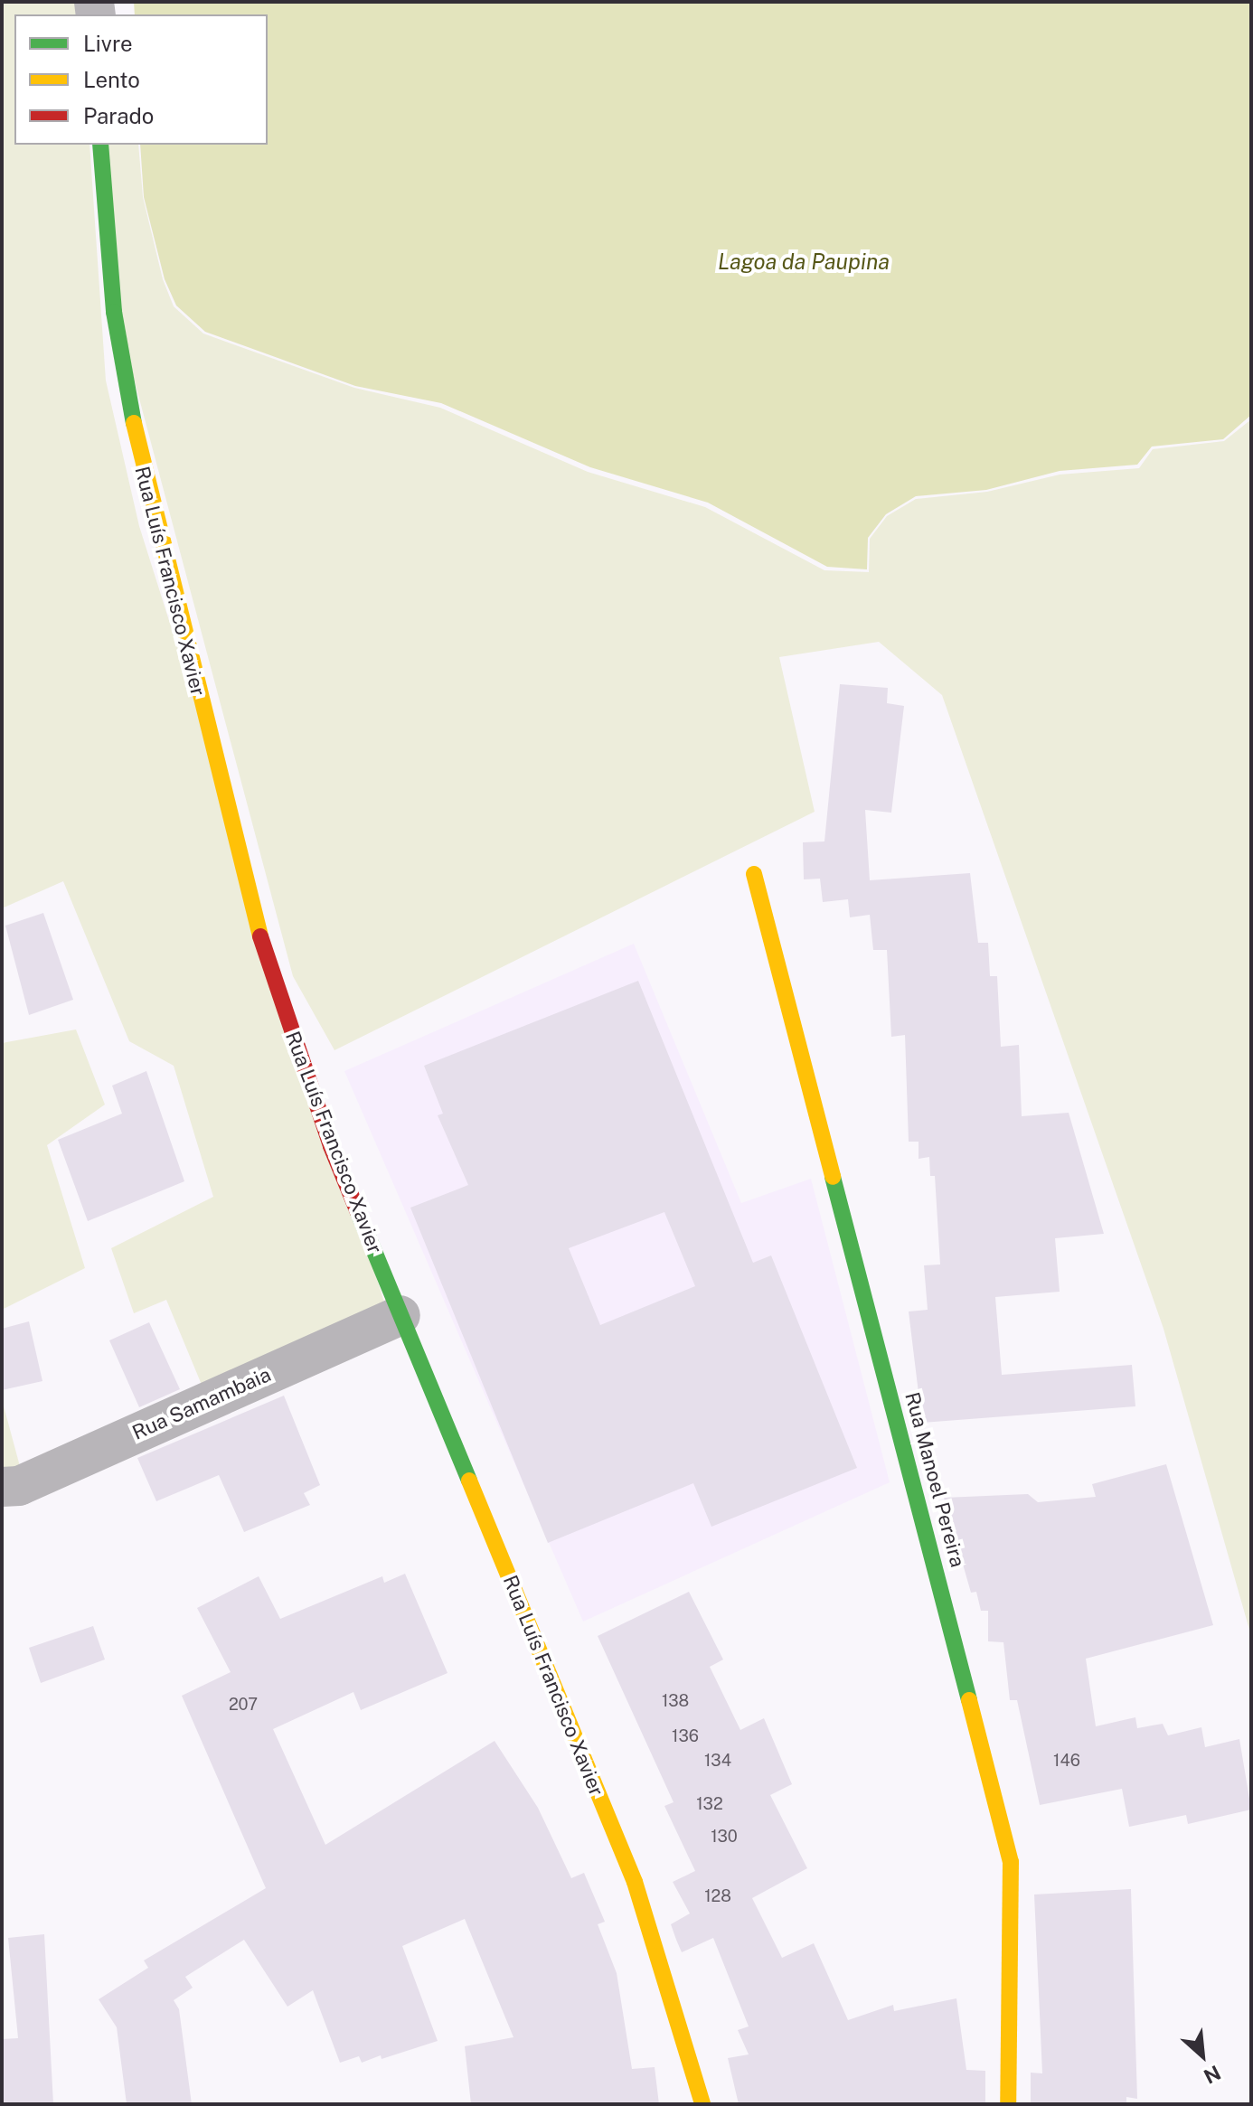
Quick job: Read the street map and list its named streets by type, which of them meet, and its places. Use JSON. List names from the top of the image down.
{
  "streets": {
    "street": ["Rua Luís Francisco Xavier", "Rua Samambaia", "Rua Manoel Pereira"]
  },
  "crossings": [
    ["Rua Luís Francisco Xavier", "Rua Samambaia"]
  ],
  "water": ["Lagoa da Paupina"],
  "house_numbers": [
    "138",
    "207",
    "136",
    "134",
    "146",
    "132",
    "130",
    "128"
  ],
  "legend": ["Livre", "Lento", "Parado"],
  "north": "bottom right"
}
